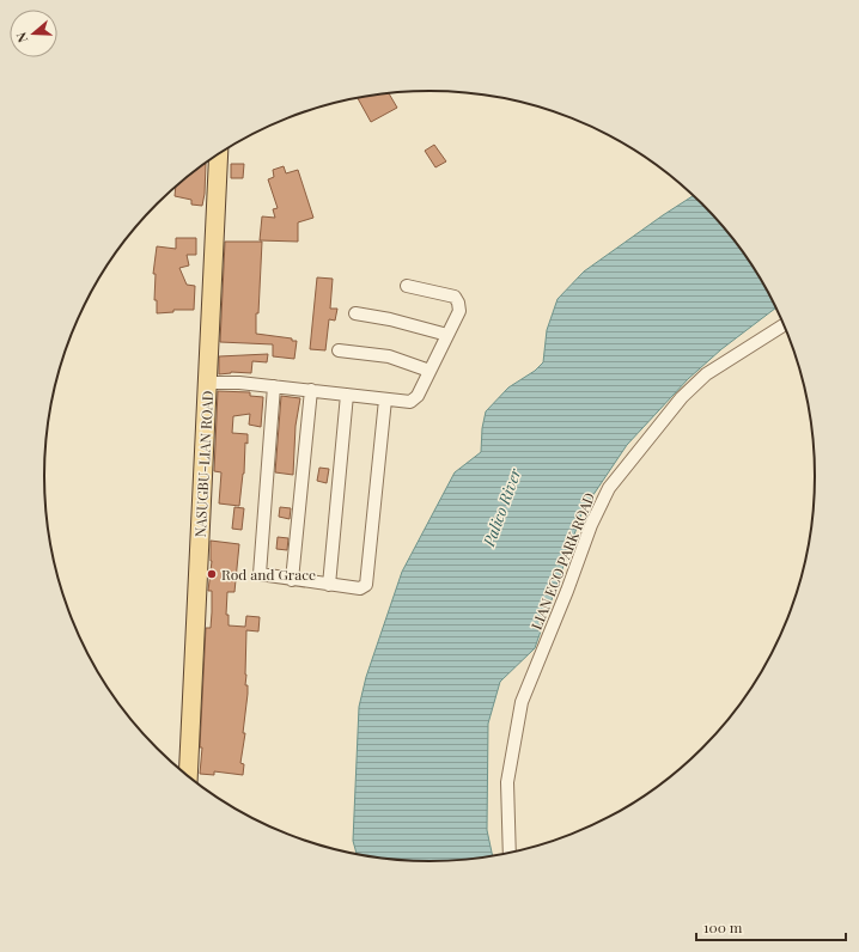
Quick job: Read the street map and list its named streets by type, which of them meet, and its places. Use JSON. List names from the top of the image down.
{
  "streets": {
    "main road": ["NASUGBU-LIAN ROAD"],
    "street": ["LIAN ECO PARK ROAD"]
  },
  "water": ["Palico River"],
  "places": ["Rod and Grace"],
  "scale_bar": "100 m",
  "north": "left"
}
